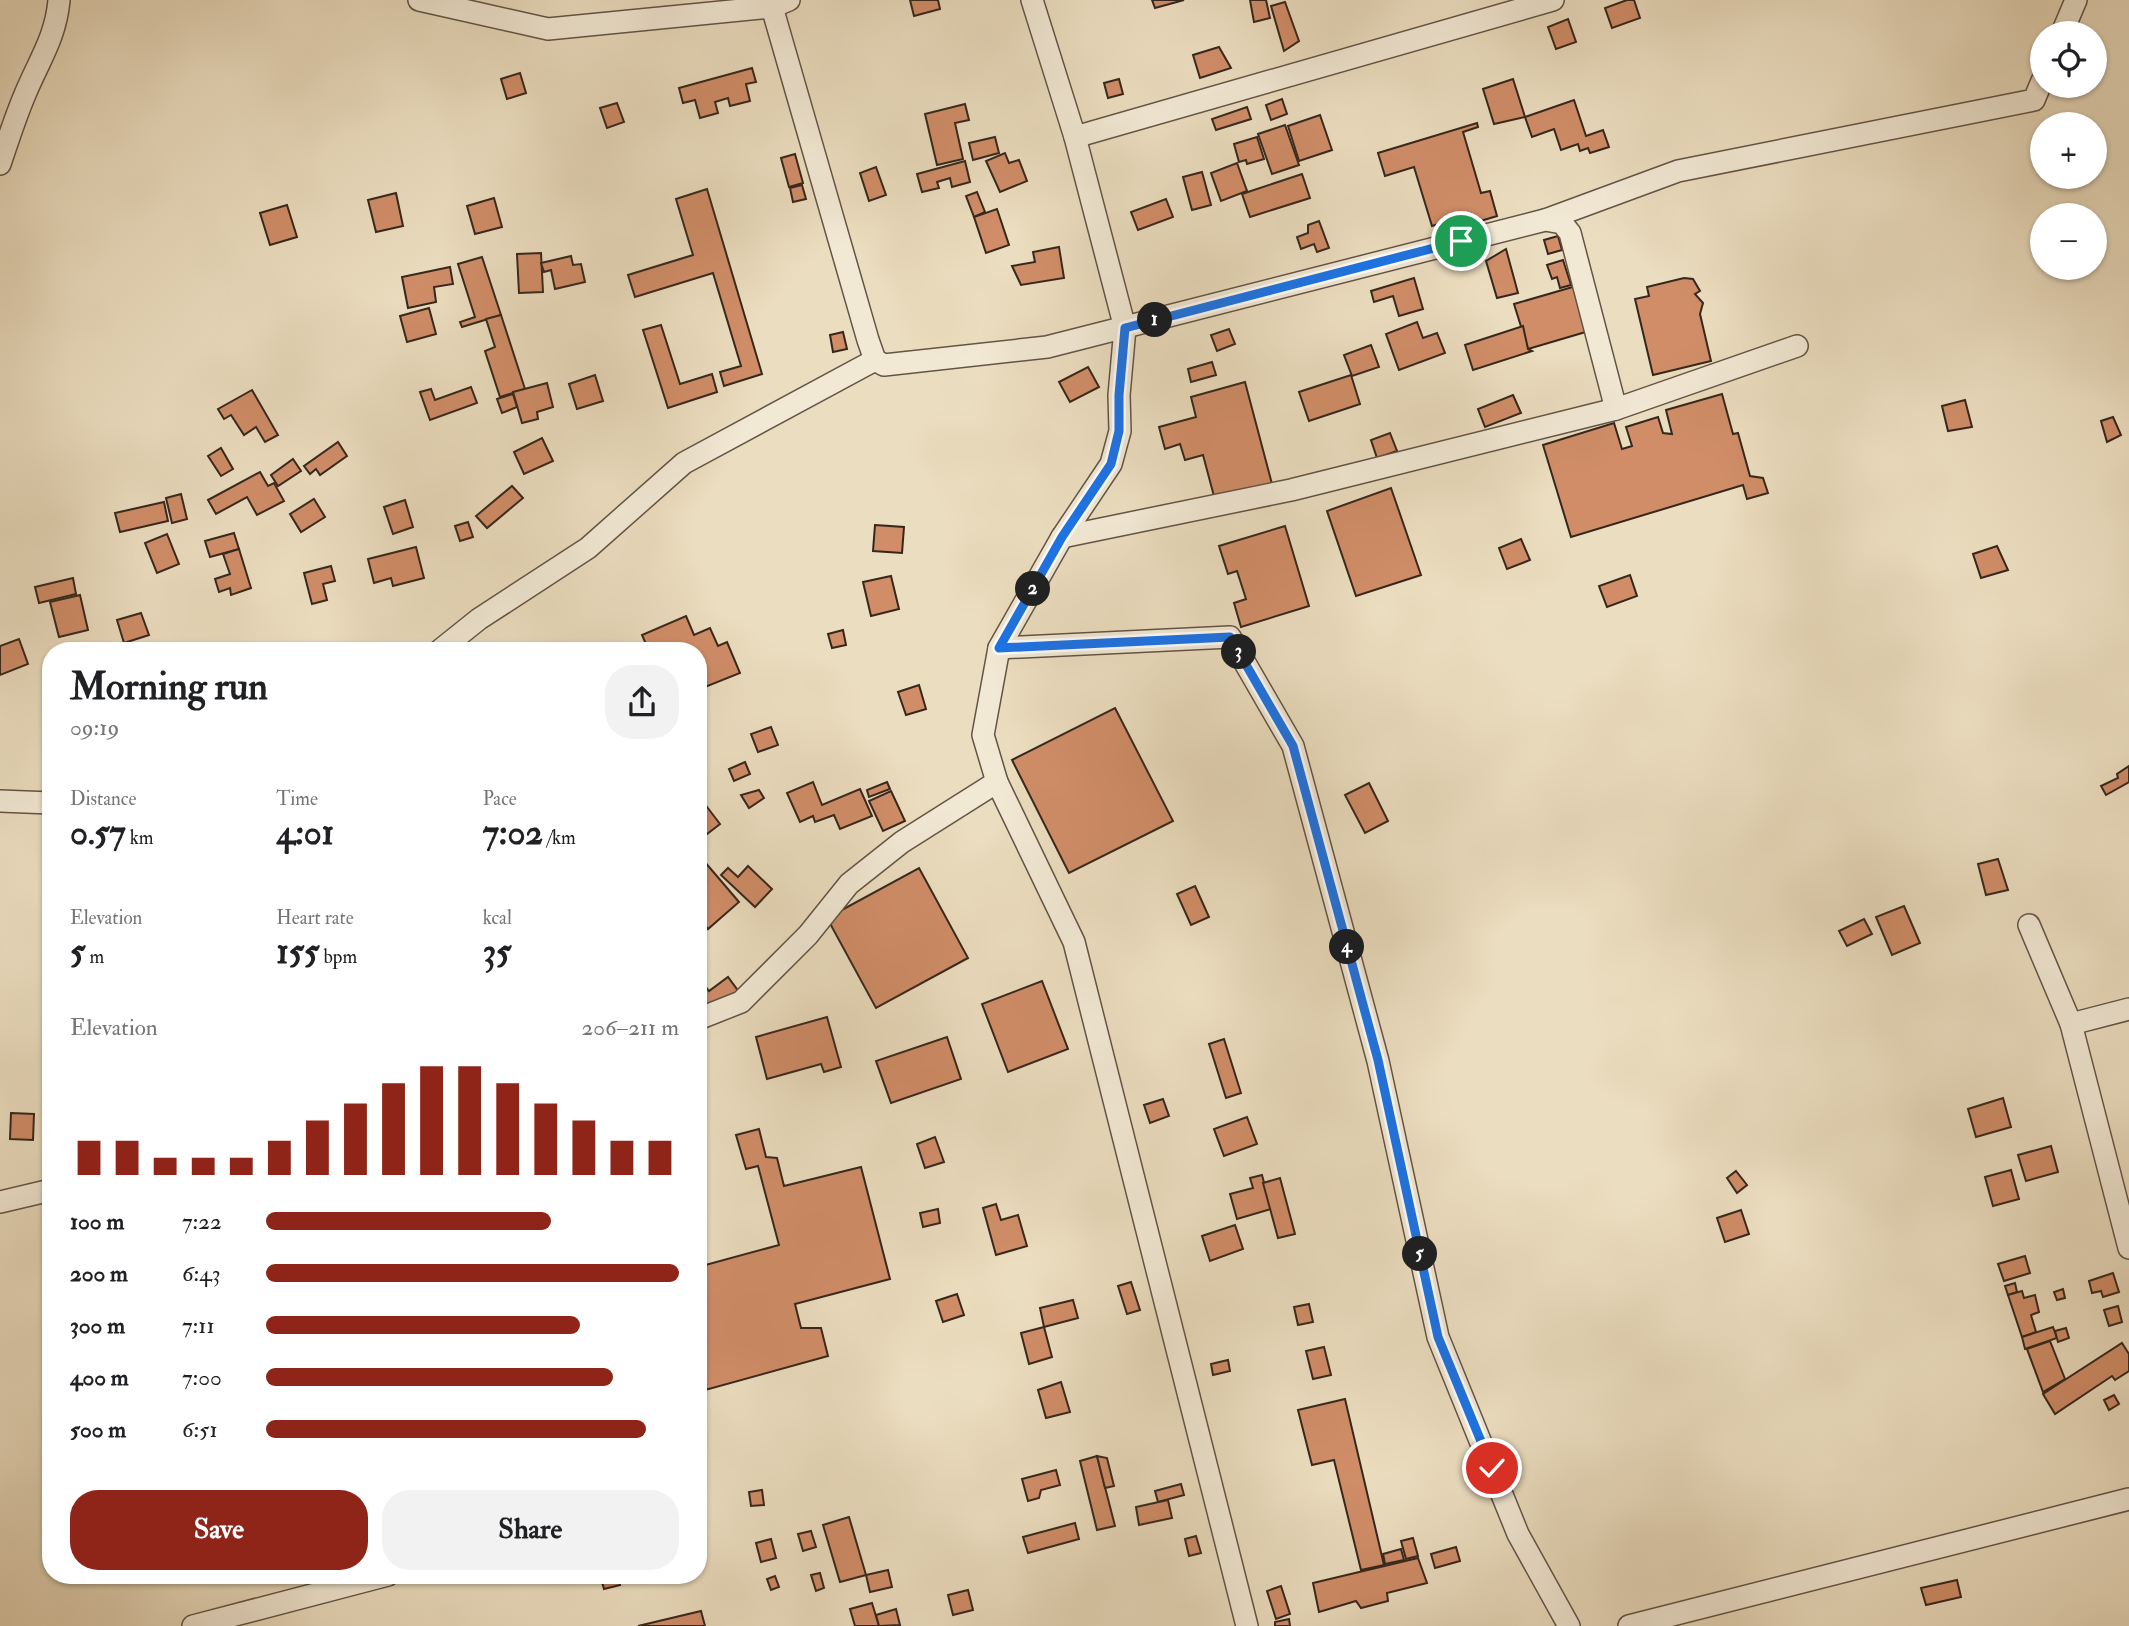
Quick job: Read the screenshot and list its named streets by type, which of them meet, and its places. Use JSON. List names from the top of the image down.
{
  "page": {
    "map_buttons": ["+", "−"],
    "pins": [
      "1",
      "2",
      "3",
      "4",
      "5"
    ],
    "heading": ["Morning run", "09:19"],
    "stats": [
      ["Distance", "0.57 km"],
      ["Time", "4:01"],
      ["Pace", "7:02 /km"],
      ["Elevation", "5 m"],
      ["Heart rate", "155 bpm"],
      ["kcal", "35"]
    ],
    "chart": ["Elevation", "206–211 m"],
    "list": [
      {
        "name": "100 m",
        "note": "7:22"
      },
      {
        "name": "200 m",
        "note": "6:43"
      },
      {
        "name": "300 m",
        "note": "7:11"
      },
      {
        "name": "400 m",
        "note": "7:00"
      },
      {
        "name": "500 m",
        "note": "6:51"
      }
    ],
    "buttons": ["Save", "Share"]
  }
}
